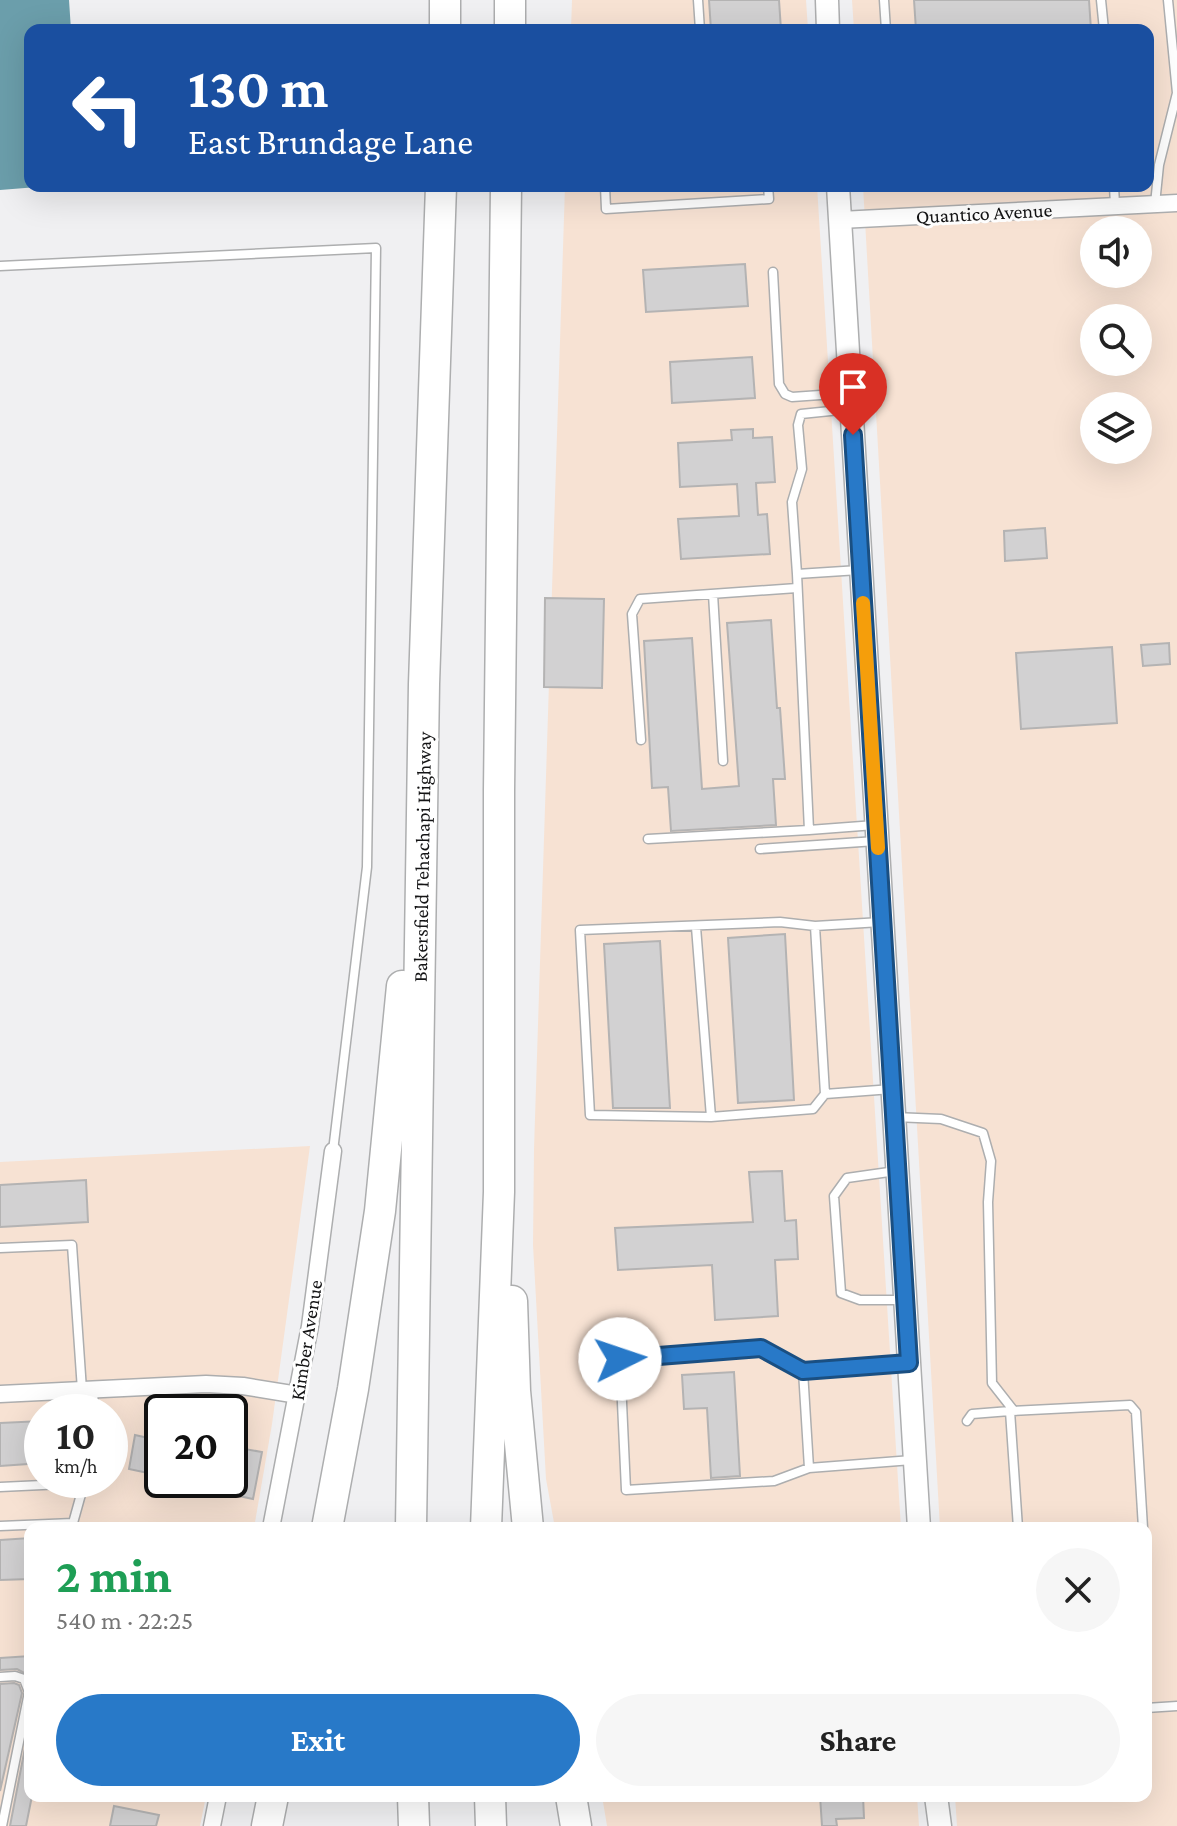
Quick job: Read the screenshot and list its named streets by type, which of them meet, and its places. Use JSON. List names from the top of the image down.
{
  "streets": {
    "highway": ["Bakersfield Tehachapi Highway"],
    "street": ["Quantico Avenue", "Kimber Avenue"]
  },
  "page": {
    "turn": ["130 m", "East Brundage Lane"],
    "speed": "10 km/h",
    "limit": "20",
    "heading": ["2 min", "540 m · 22:25"],
    "buttons": ["Exit", "Share"]
  }
}
